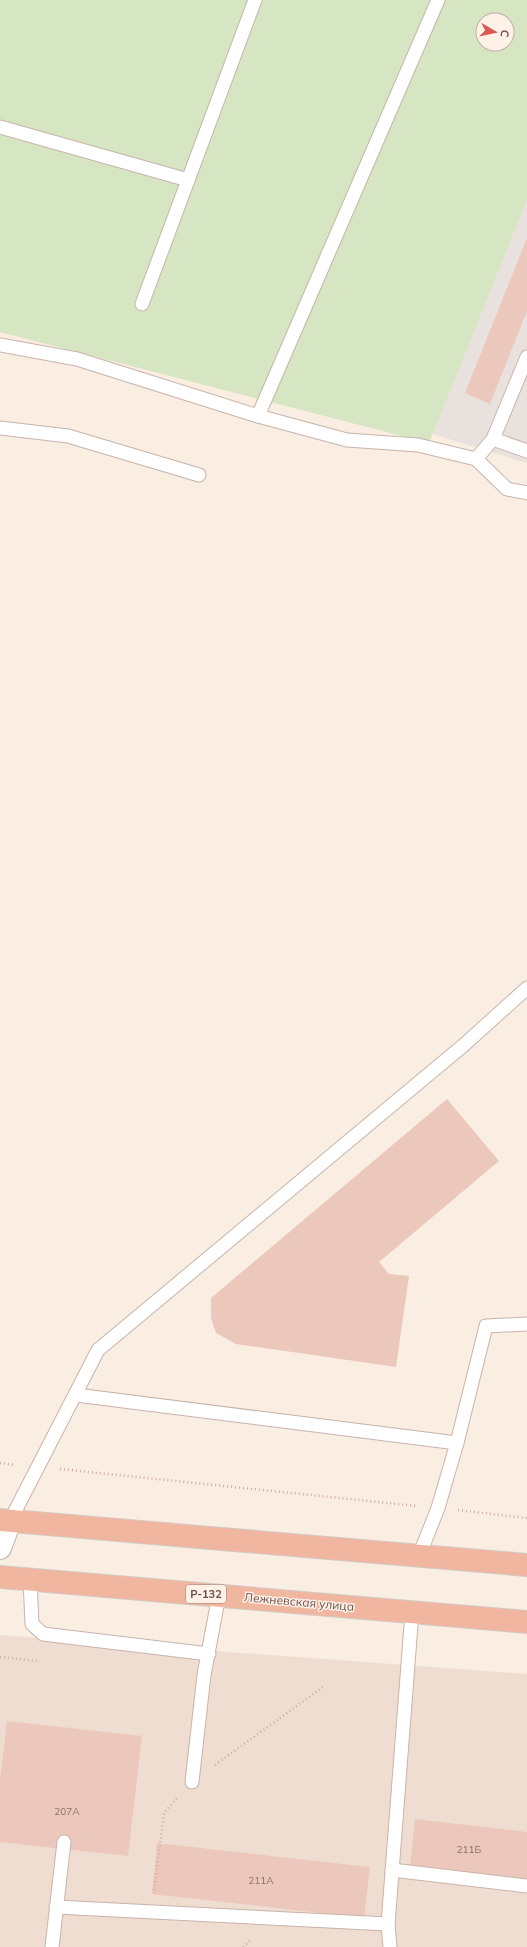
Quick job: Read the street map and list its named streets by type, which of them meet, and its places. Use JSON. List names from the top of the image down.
{
  "streets": {
    "highway": ["Р-132", "Лежневская улица"]
  },
  "house_numbers": ["207А", "211Б", "211А"],
  "north": "right"
}
